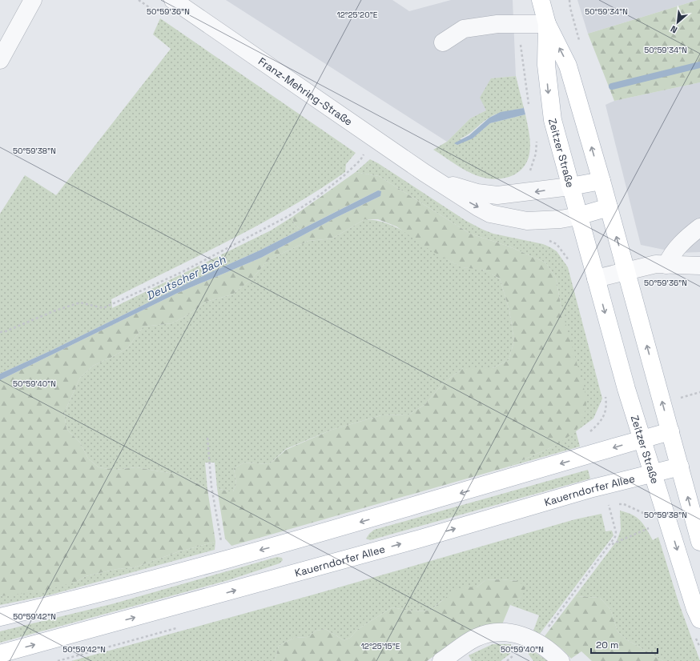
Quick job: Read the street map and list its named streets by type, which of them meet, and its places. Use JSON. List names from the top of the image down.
{
  "streets": {
    "main road": ["Franz-Mehring-Straße", "Zeitzer Straße", "Kauerndorfer Allee"]
  },
  "crossings": [
    ["Franz-Mehring-Straße", "Zeitzer Straße"],
    ["Zeitzer Straße", "Kauerndorfer Allee"]
  ],
  "water": ["Deutscher Bach"],
  "scale_bar": "20 m",
  "north": "bottom left",
  "coordinates": [
    "50°59'34\"N",
    "50°59'36\"N",
    "12°25'20\"E",
    "50°59'38\"N",
    "50°59'40\"N",
    "50°59'42\"N",
    "12°25'15\"E"
  ]
}
